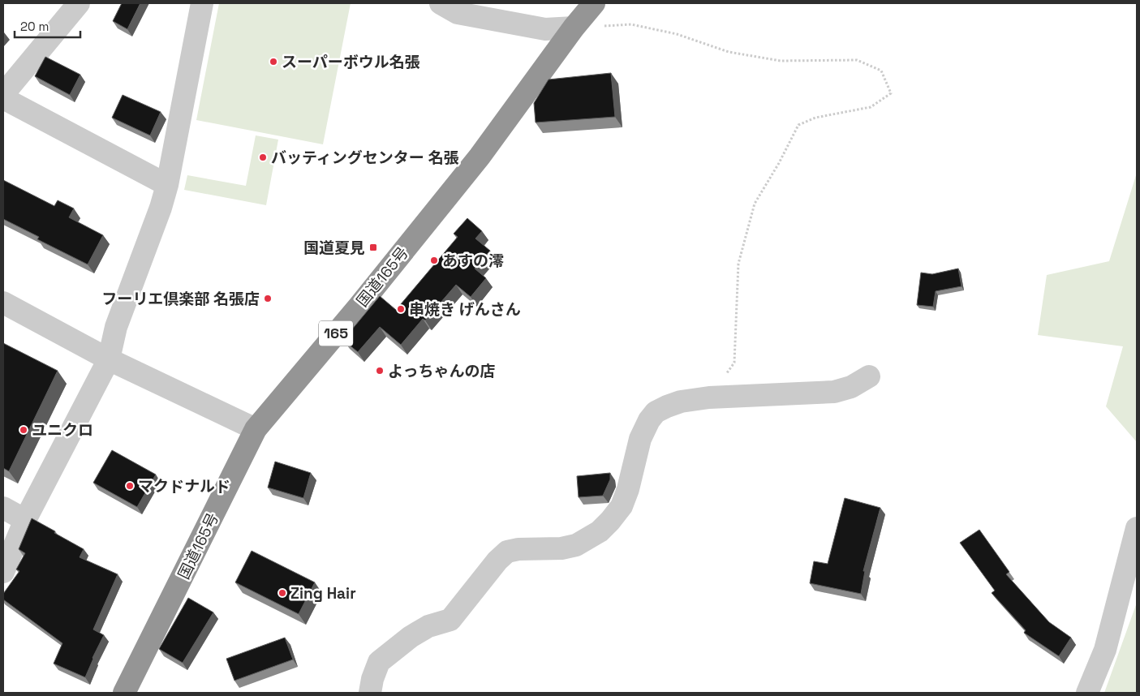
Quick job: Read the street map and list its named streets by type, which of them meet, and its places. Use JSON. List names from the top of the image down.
{
  "streets": {
    "highway": ["国道165号", "165"]
  },
  "places": {
    "other": [
      "スーパーボウル名張",
      "バッティングセンター 名張",
      "あすの澪",
      "フーリエ倶楽部 名張店",
      "串焼き げんさん",
      "よっちゃんの店",
      "ユニクロ",
      "マクドナルド",
      "Zing Hair"
    ],
    "transit": ["国道夏見"]
  },
  "scale_bar": "20 m"
}
